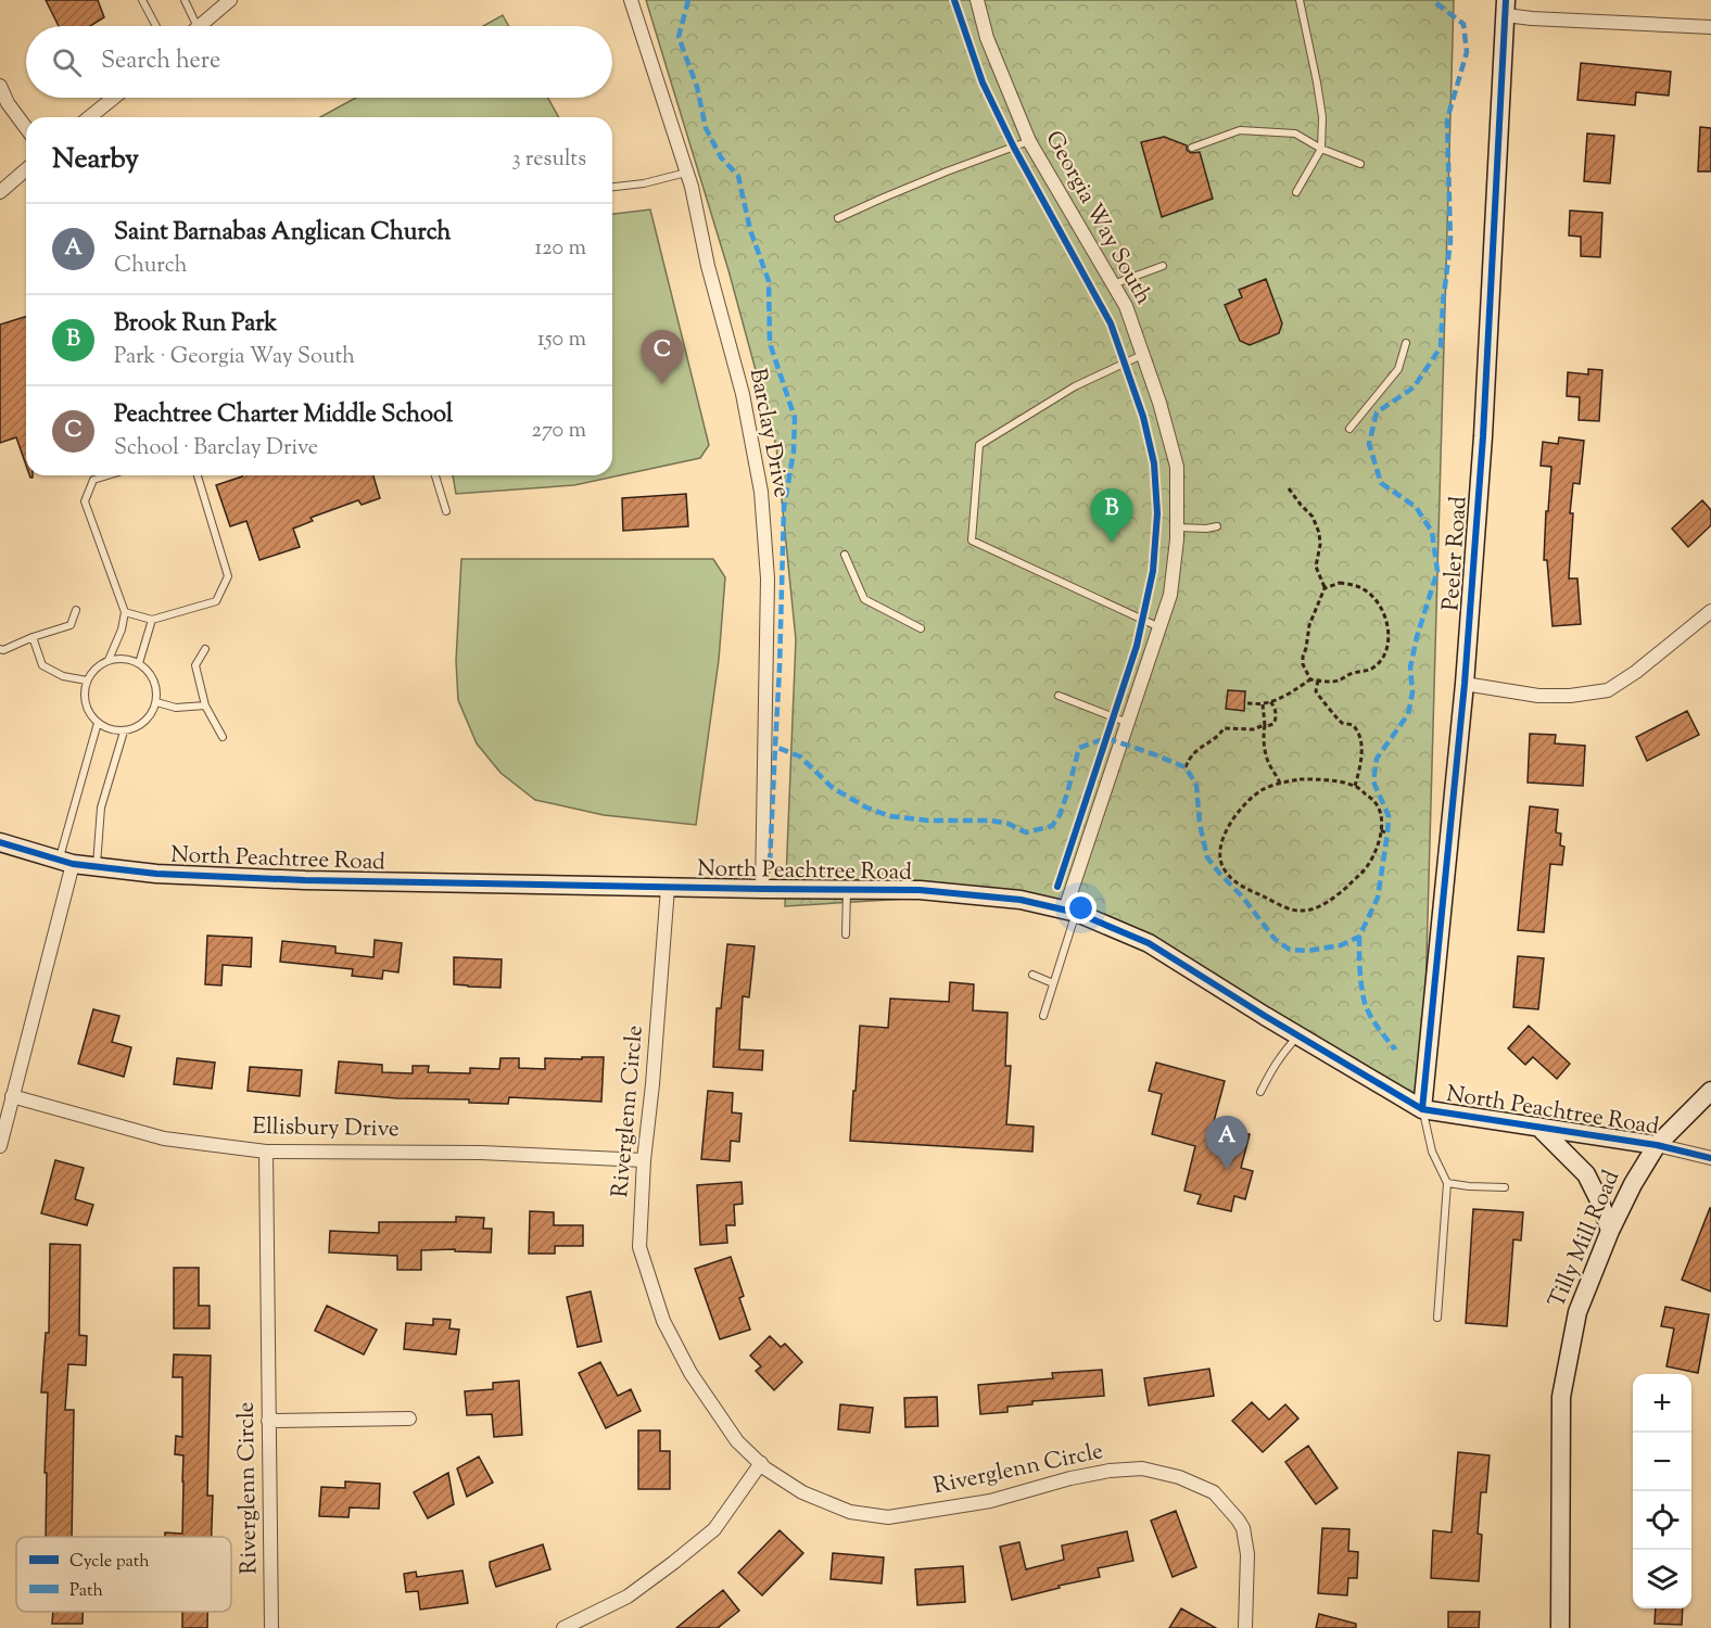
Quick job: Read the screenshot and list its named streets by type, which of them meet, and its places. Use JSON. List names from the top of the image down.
{
  "streets": {
    "street": [
      "Georgia Way South",
      "Barclay Drive",
      "Peeler Road",
      "North Peachtree Road",
      "Riverglenn Circle",
      "Ellisbury Drive",
      "Tilly Mill Road"
    ]
  },
  "crossings": [
    ["Georgia Way South", "North Peachtree Road"],
    ["Barclay Drive", "North Peachtree Road"],
    ["Peeler Road", "North Peachtree Road"],
    ["North Peachtree Road", "Riverglenn Circle"],
    ["North Peachtree Road", "Tilly Mill Road"],
    ["Riverglenn Circle", "Ellisbury Drive"]
  ],
  "legend": ["Cycle path", "Path"],
  "page": {
    "search": "Search here",
    "heading": ["Nearby", "3 results"],
    "list": [
      {
        "mark": "A",
        "name": "Saint Barnabas Anglican Church",
        "note": "Church",
        "value": "120 m"
      },
      {
        "mark": "B",
        "name": "Brook Run Park",
        "note": "Park · Georgia Way South",
        "value": "150 m"
      },
      {
        "mark": "C",
        "name": "Peachtree Charter Middle School",
        "note": "School · Barclay Drive",
        "value": "270 m"
      }
    ],
    "pins": ["C", "B", "A"],
    "map_buttons": ["+", "−"]
  }
}
